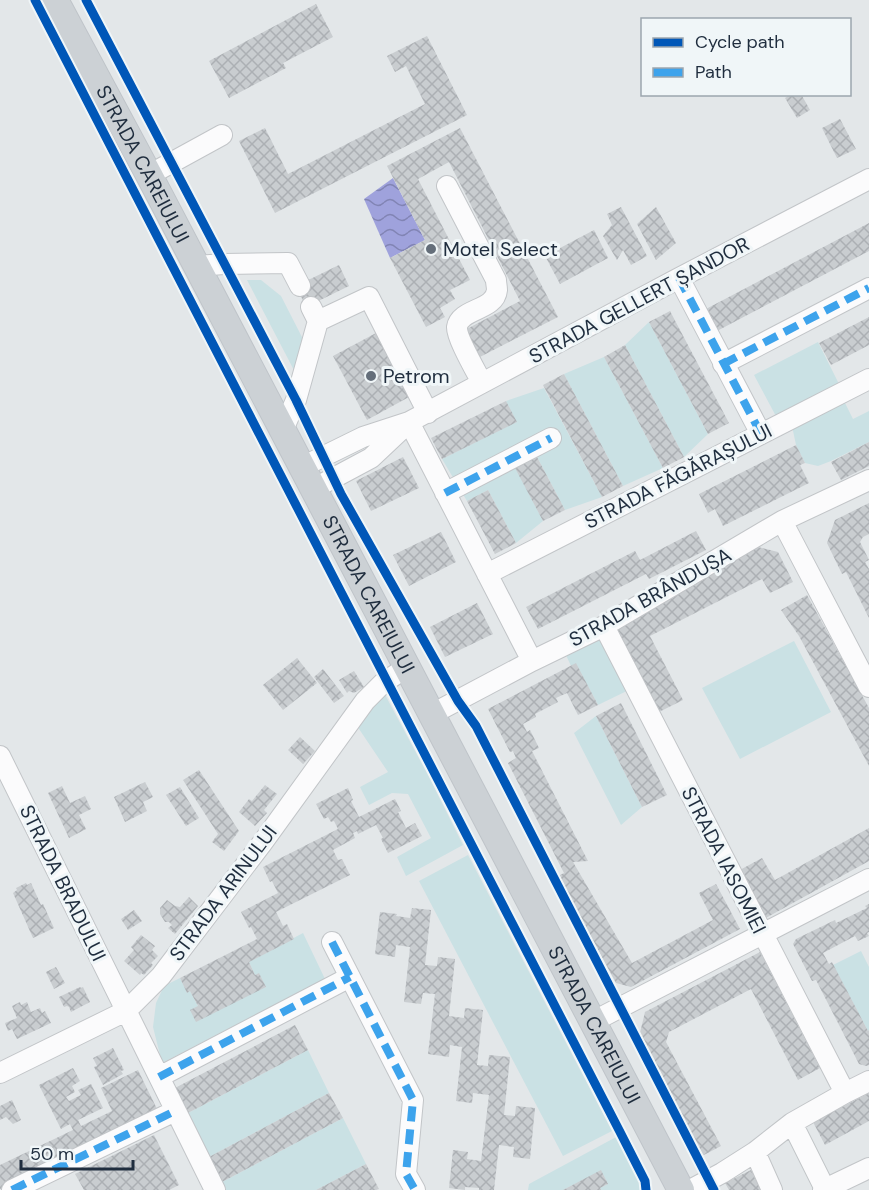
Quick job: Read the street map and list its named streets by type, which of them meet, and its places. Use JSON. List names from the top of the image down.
{
  "streets": {
    "main road": ["STRADA CAREIULUI"],
    "street": [
      "STRADA GELLERT ȘANDOR",
      "STRADA FĂGĂRAȘULUI",
      "STRADA BRÂNDUȘA",
      "STRADA IASOMIEI",
      "STRADA BRADULUI",
      "STRADA ARINULUI"
    ]
  },
  "crossings": [
    ["STRADA CAREIULUI", "STRADA GELLERT ȘANDOR"],
    ["STRADA CAREIULUI", "STRADA BRÂNDUȘA"],
    ["STRADA CAREIULUI", "STRADA ARINULUI"],
    ["STRADA BRÂNDUȘA", "STRADA IASOMIEI"],
    ["STRADA BRADULUI", "STRADA ARINULUI"]
  ],
  "places": ["Motel Select", "Petrom"],
  "legend": ["Cycle path", "Path"],
  "scale_bar": "50 m"
}
